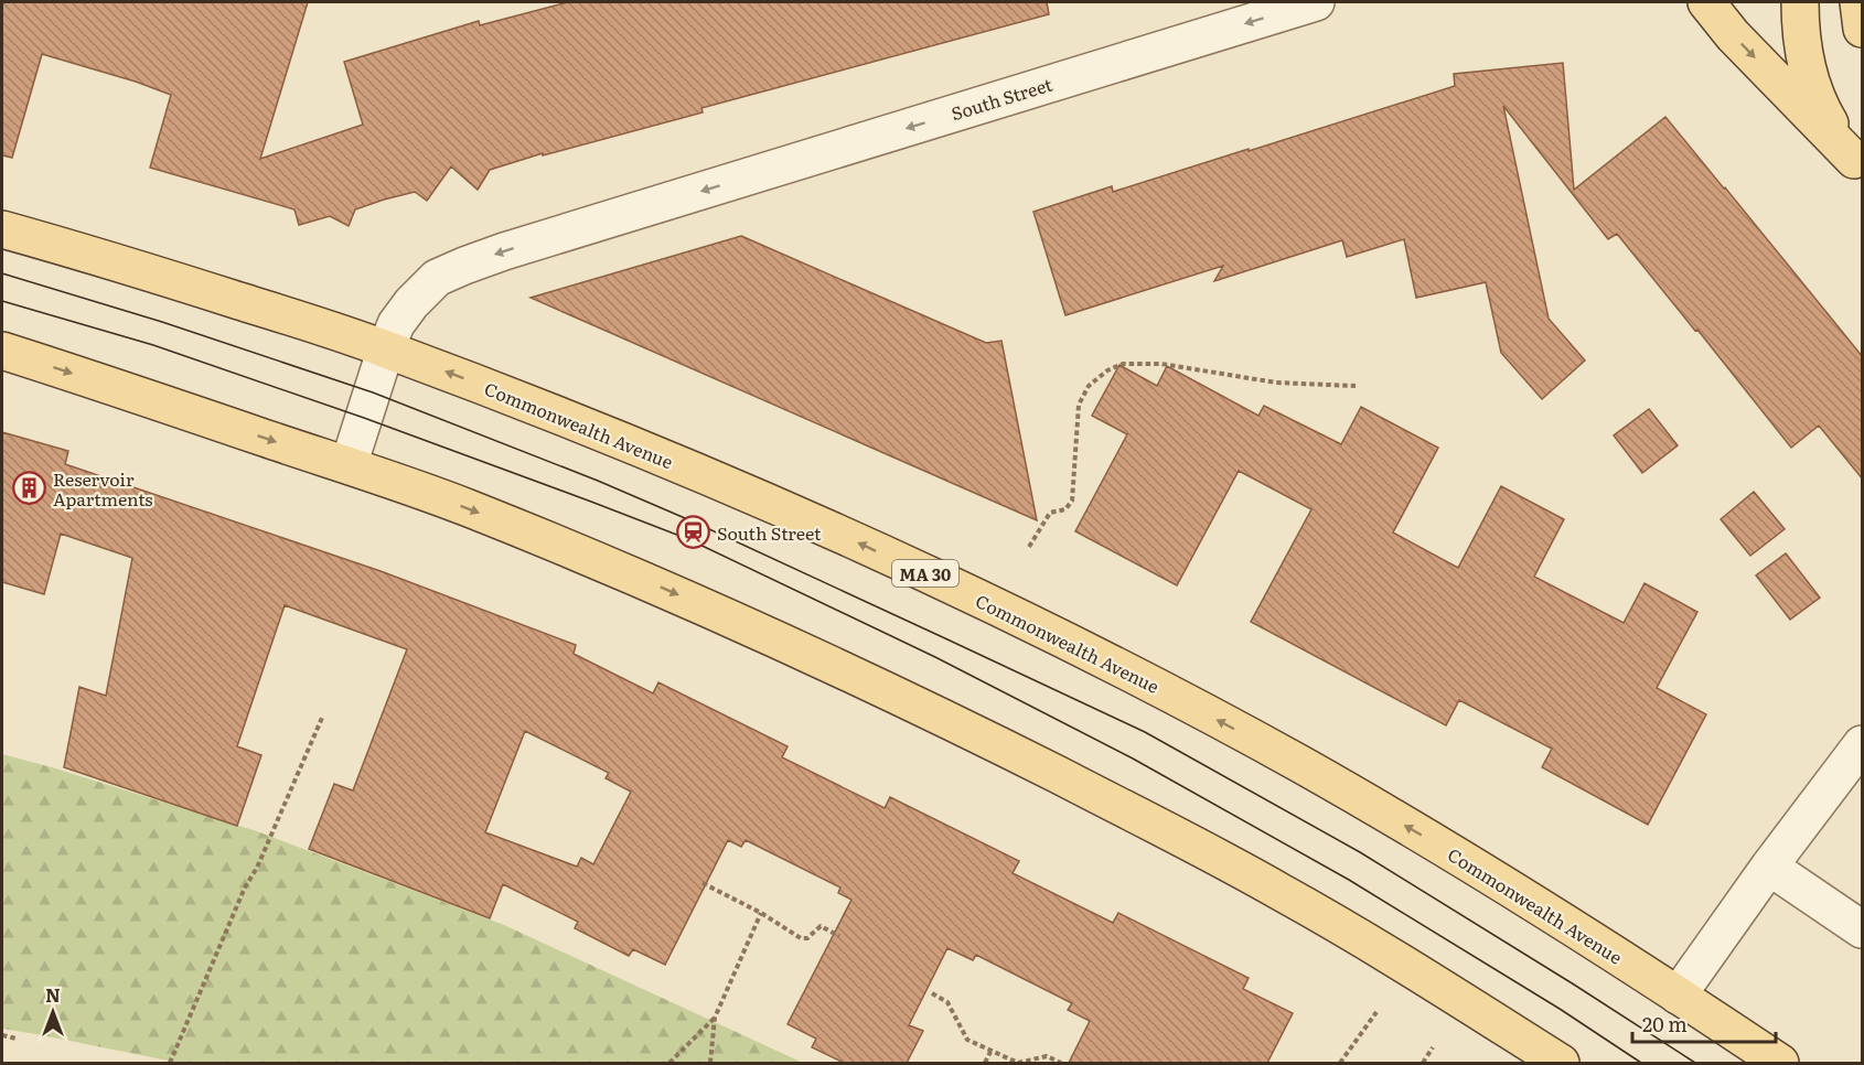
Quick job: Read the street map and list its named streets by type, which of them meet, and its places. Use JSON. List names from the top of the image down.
{
  "streets": {
    "main road": ["Commonwealth Avenue", "MA 30"],
    "street": ["South Street"]
  },
  "crossings": [
    ["South Street", "Commonwealth Avenue"]
  ],
  "one_way": ["South Street"],
  "places": {
    "building": ["Reservoir Apartments"],
    "station": ["South Street"]
  },
  "scale_bar": "20 m",
  "north": "top"
}
